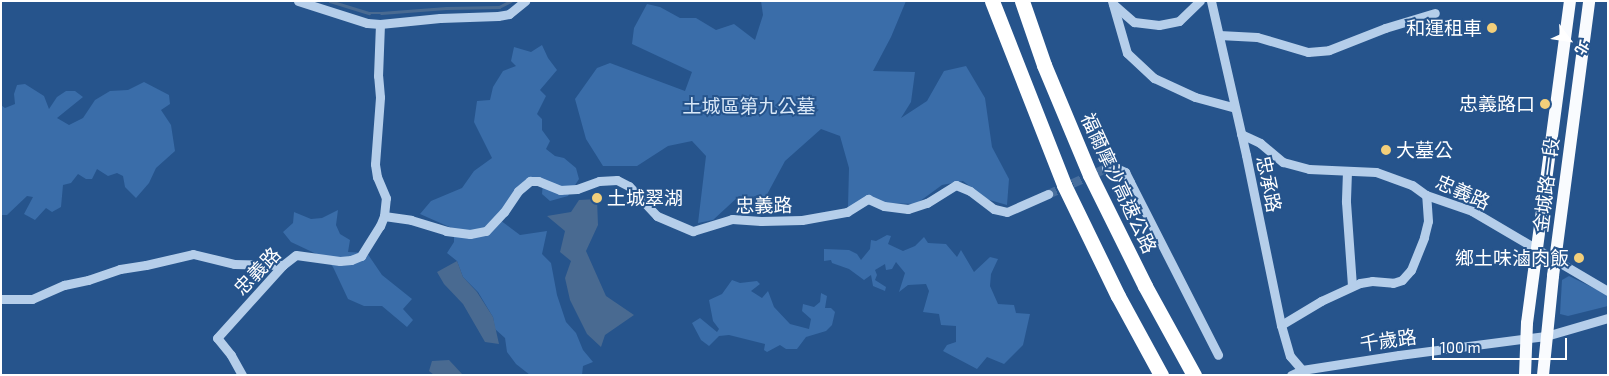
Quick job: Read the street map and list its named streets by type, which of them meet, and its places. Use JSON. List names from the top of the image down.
{
  "streets": {
    "highway": ["福爾摩沙高速公路"],
    "main road": ["金城路一段"],
    "street": ["忠承路", "忠義路", "千歲路"]
  },
  "crossings": [
    ["忠承路", "忠義路"],
    ["忠承路", "千歲路"],
    ["金城路一段", "忠義路"],
    ["金城路一段", "千歲路"]
  ],
  "parks": ["土城區第九公墓"],
  "places": [
    "和運租車",
    "忠義路口",
    "大墓公",
    "土城翠湖",
    "鄉土味滷肉飯"
  ],
  "scale_bar": "100 m",
  "north": "bottom right"
}
